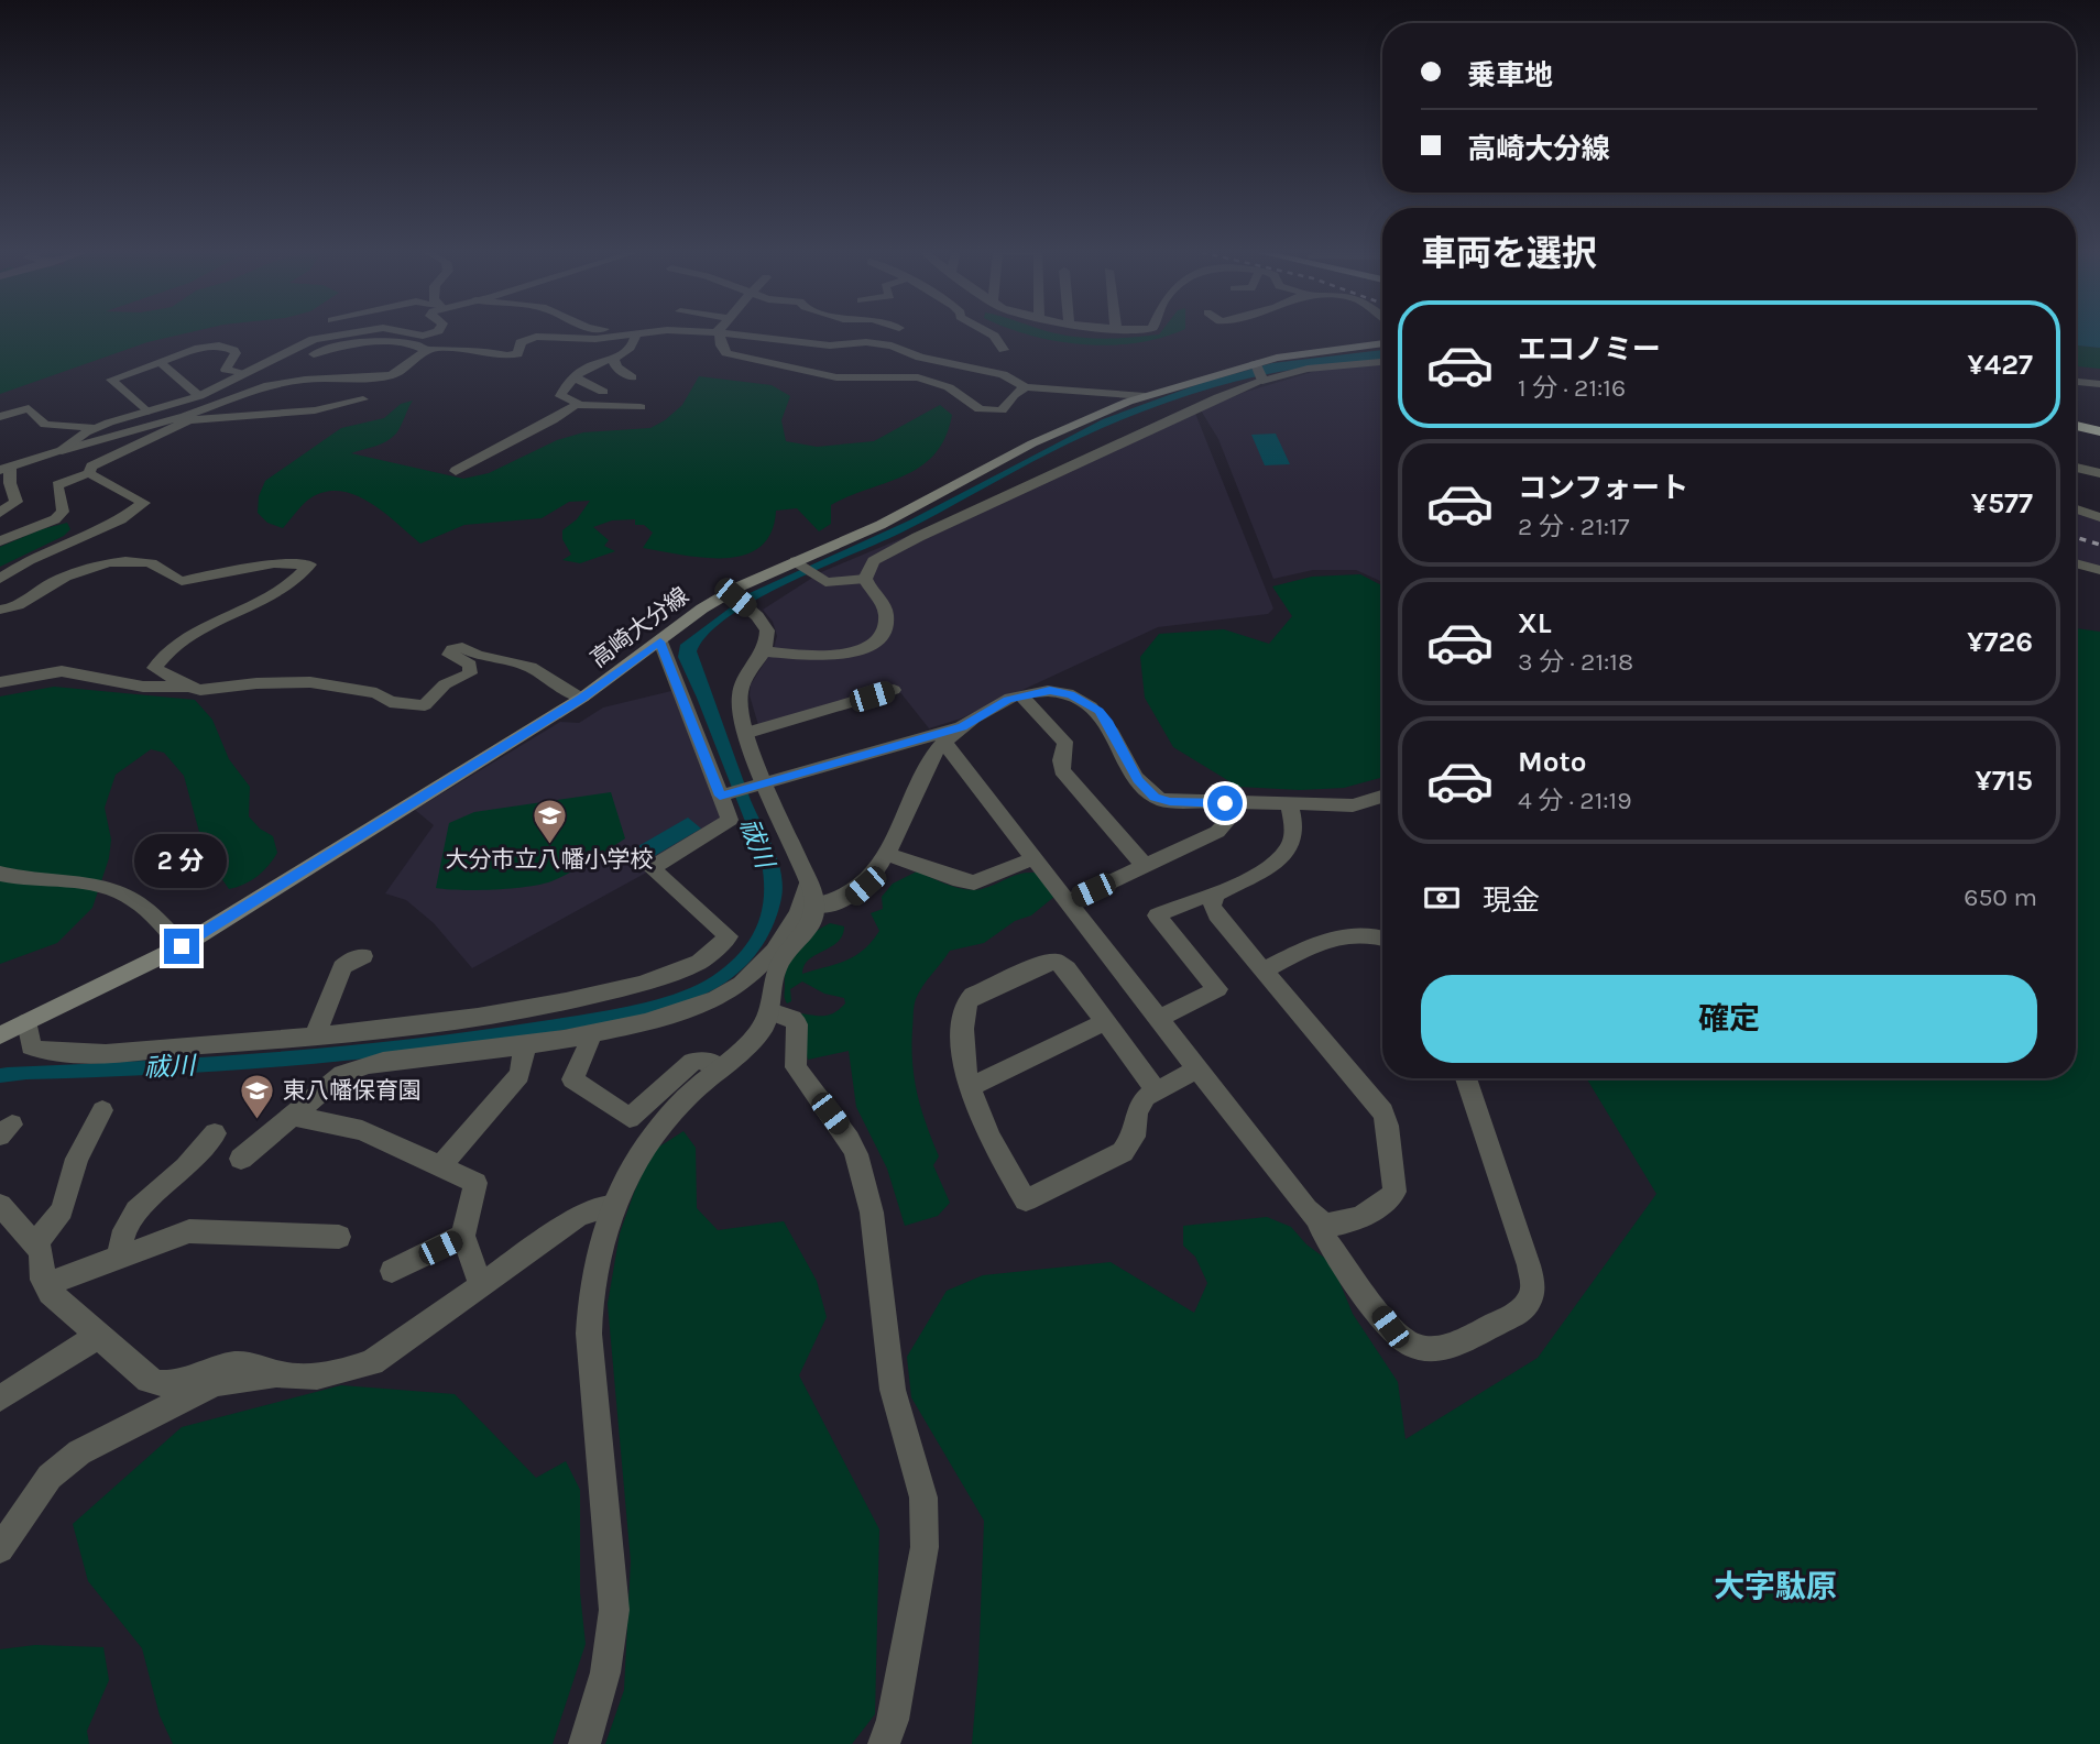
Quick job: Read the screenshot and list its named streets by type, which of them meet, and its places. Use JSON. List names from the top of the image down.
{
  "streets": {
    "main road": ["高崎大分線"]
  },
  "districts": ["大字駄原"],
  "water": ["祓川"],
  "places": {
    "school or university": ["大分市立八幡小学校", "東八幡保育園"]
  },
  "page": {
    "banner": ["乗車地", "高崎大分線"],
    "heading": "車両を選択",
    "list": [
      {
        "name": "エコノミー",
        "note": "1 分 · 21:16",
        "value": "¥427"
      },
      {
        "name": "コンフォート",
        "note": "2 分 · 21:17",
        "value": "¥577"
      },
      {
        "name": "XL",
        "note": "3 分 · 21:18",
        "value": "¥726"
      },
      {
        "name": "Moto",
        "note": "4 分 · 21:19",
        "value": "¥715"
      }
    ],
    "bubble": "2 分",
    "pay": ["現金", "650 m"],
    "buttons": "確定"
  }
}
